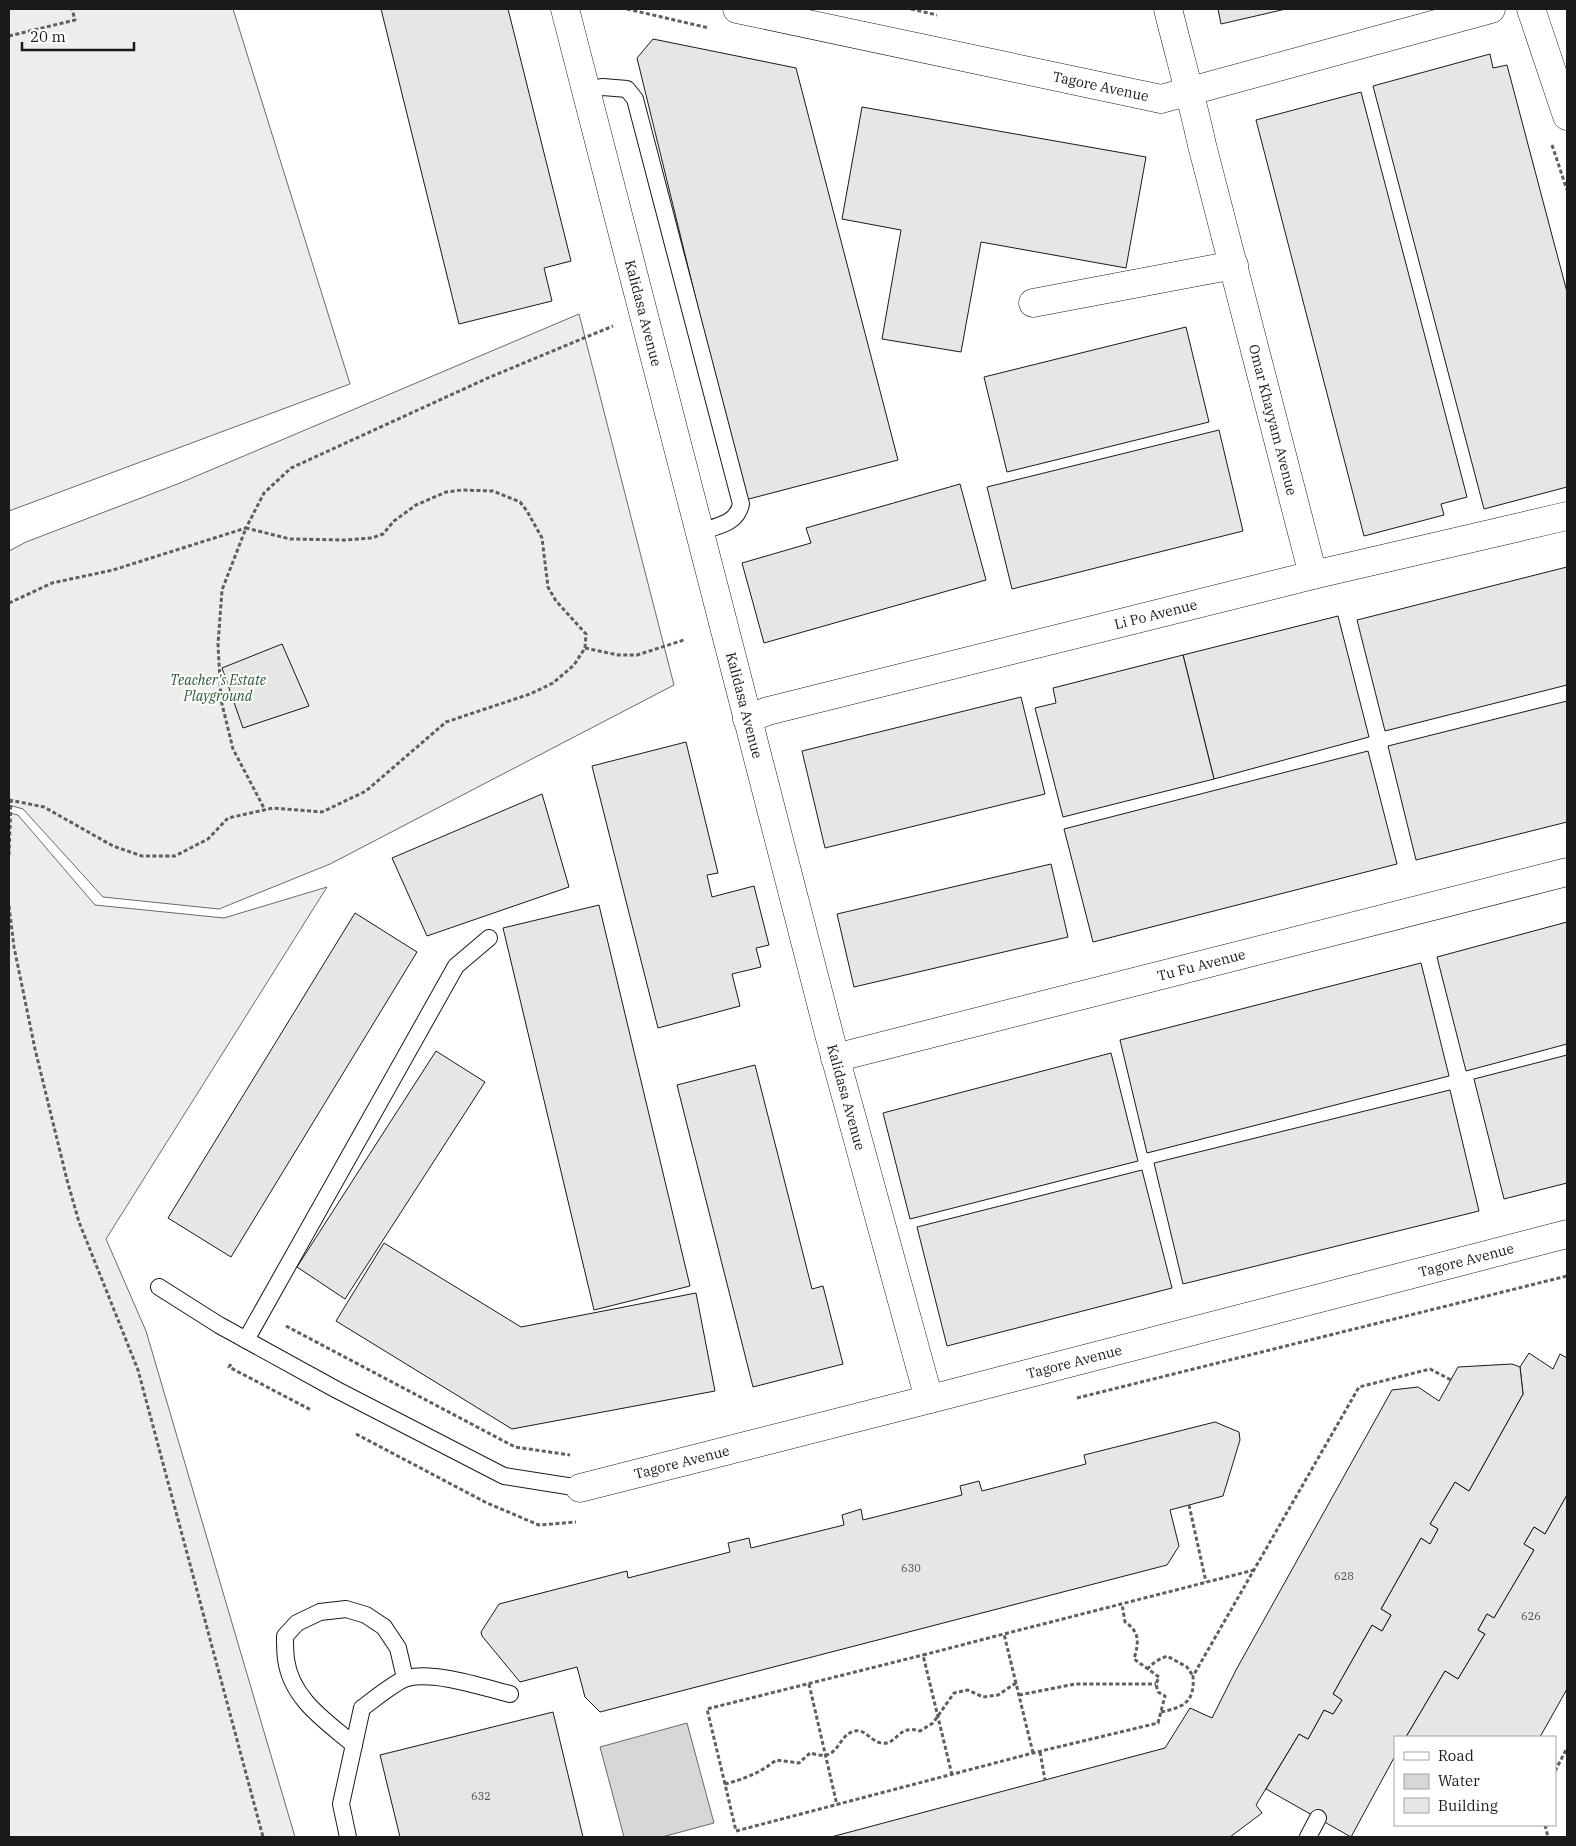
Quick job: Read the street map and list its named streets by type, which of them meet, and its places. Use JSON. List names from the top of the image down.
{
  "streets": {
    "street": [
      "Tagore Avenue",
      "Kalidasa Avenue",
      "Omar Khayyam Avenue",
      "Li Po Avenue",
      "Tu Fu Avenue"
    ]
  },
  "crossings": [
    ["Tagore Avenue", "Kalidasa Avenue"],
    ["Tagore Avenue", "Omar Khayyam Avenue"],
    ["Kalidasa Avenue", "Li Po Avenue"],
    ["Kalidasa Avenue", "Tu Fu Avenue"],
    ["Omar Khayyam Avenue", "Li Po Avenue"]
  ],
  "parks": ["Teacher's Estate Playground"],
  "house_numbers": [
    "630",
    "628",
    "626",
    "632"
  ],
  "legend": ["Road", "Water", "Building"],
  "scale_bar": "20 m"
}
